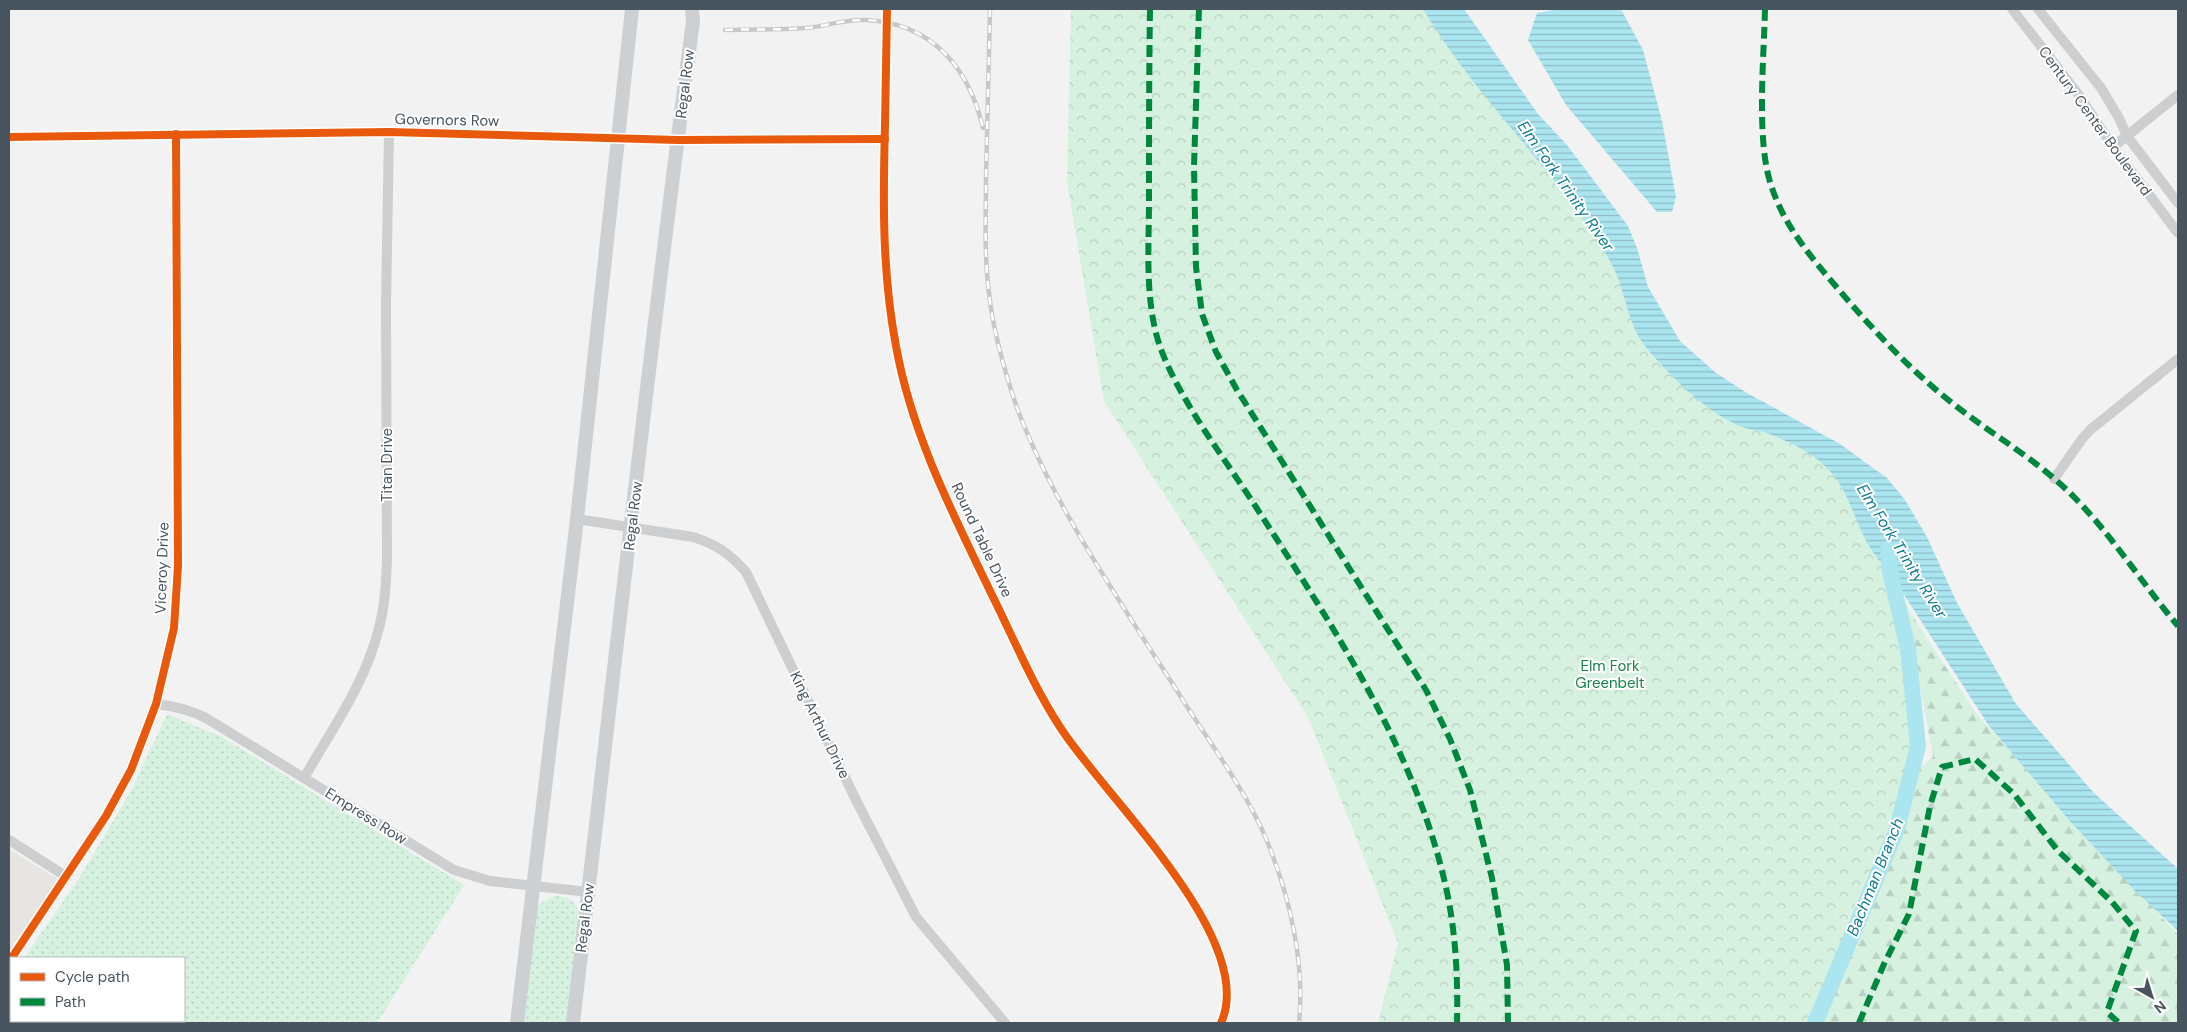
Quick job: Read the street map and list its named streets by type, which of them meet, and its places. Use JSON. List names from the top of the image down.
{
  "streets": {
    "main road": ["Regal Row"],
    "street": [
      "Governors Row",
      "Century Center Boulevard",
      "Titan Drive",
      "Round Table Drive",
      "Viceroy Drive",
      "King Arthur Drive",
      "Empress Row"
    ]
  },
  "crossings": [
    ["Regal Row", "Governors Row"],
    ["Regal Row", "King Arthur Drive"],
    ["Regal Row", "Empress Row"],
    ["Governors Row", "Titan Drive"],
    ["Governors Row", "Round Table Drive"],
    ["Governors Row", "Viceroy Drive"],
    ["Titan Drive", "Empress Row"],
    ["Viceroy Drive", "Empress Row"]
  ],
  "water": ["Elm Fork Trinity River", "Bachman Branch"],
  "parks": ["Elm Fork Greenbelt"],
  "legend": ["Cycle path", "Path"],
  "north": "bottom right"
}
